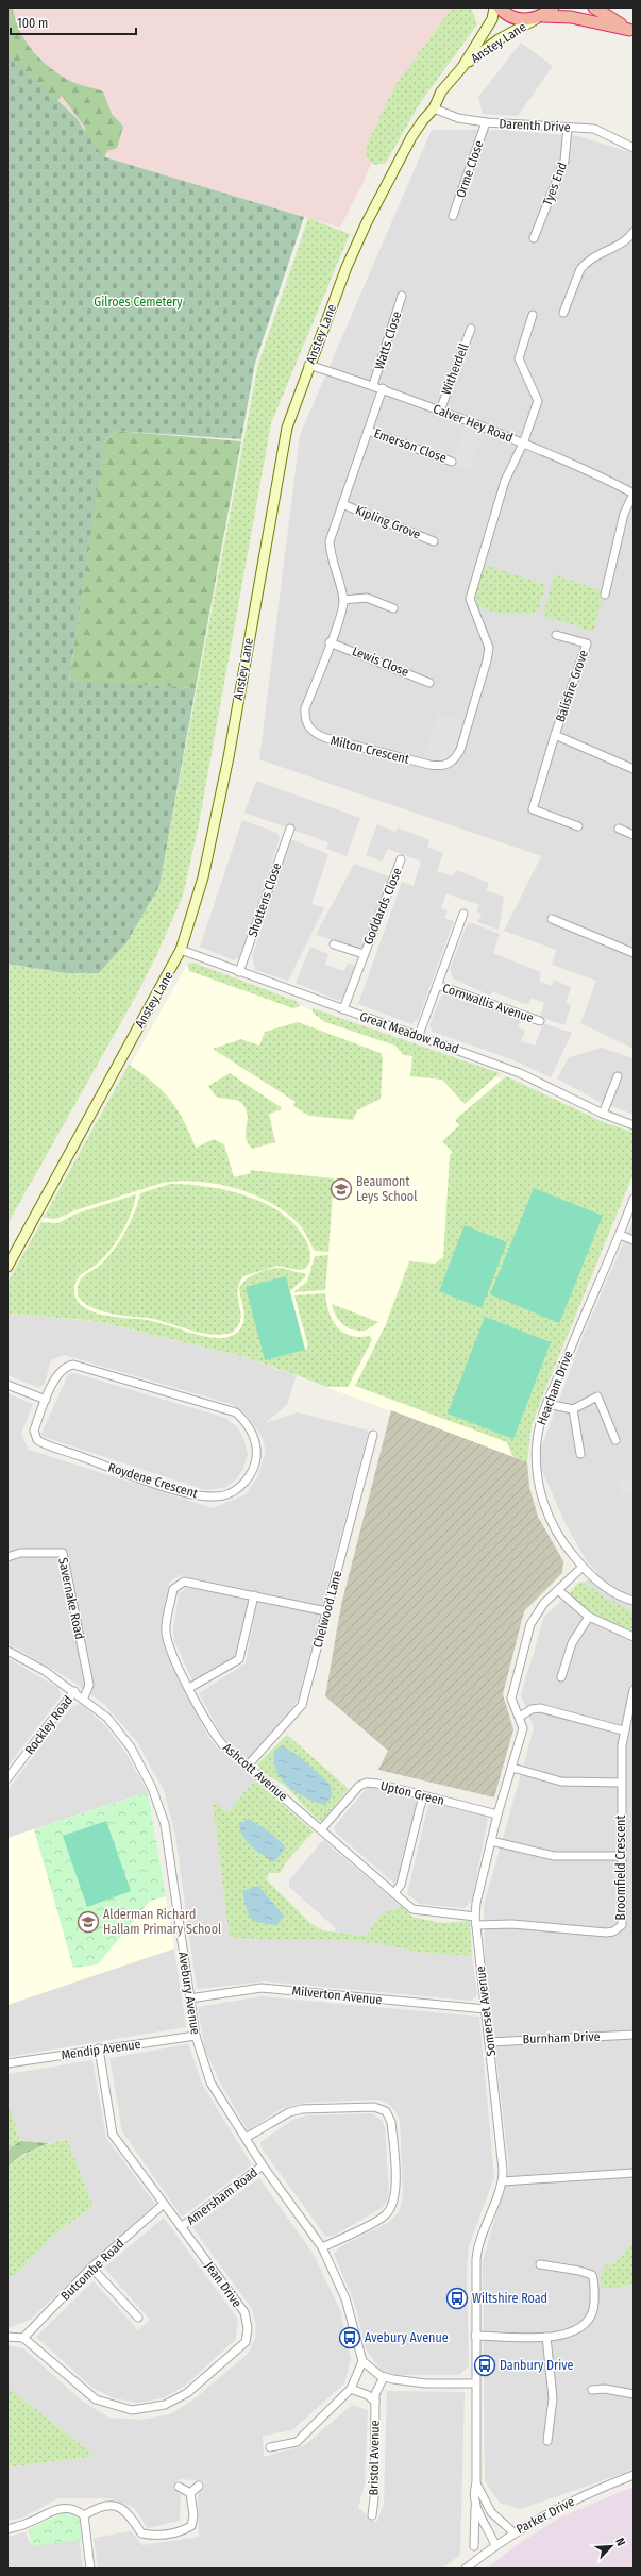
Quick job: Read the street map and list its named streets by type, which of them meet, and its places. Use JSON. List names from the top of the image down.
{
  "streets": {
    "main road": ["Anstey Lane"],
    "street": [
      "Darenth Drive",
      "Orme Close",
      "Tyes End",
      "Watts Close",
      "Witherdell",
      "Calver Hey Road",
      "Emerson Close",
      "Kipling Grove",
      "Lewis Close",
      "Balisfire Grove",
      "Milton Crescent",
      "Shottens Close",
      "Goddards Close",
      "Cornwallis Avenue",
      "Great Meadow Road",
      "Heacham Drive",
      "Roydene Crescent",
      "Savernake Road",
      "Chelwood Lane",
      "Rockley Road",
      "Ashcott Avenue",
      "Upton Green",
      "Broomfield Crescent",
      "Avebury Avenue",
      "Milverton Avenue",
      "Somerset Avenue",
      "Burnham Drive",
      "Mendip Avenue",
      "Amersham Road",
      "Butcombe Road",
      "Jean Drive",
      "Bristol Avenue",
      "Parker Drive"
    ]
  },
  "crossings": [
    ["Anstey Lane", "Darenth Drive"],
    ["Anstey Lane", "Calver Hey Road"],
    ["Anstey Lane", "Great Meadow Road"],
    ["Darenth Drive", "Orme Close"],
    ["Darenth Drive", "Tyes End"],
    ["Watts Close", "Calver Hey Road"],
    ["Witherdell", "Calver Hey Road"],
    ["Calver Hey Road", "Milton Crescent"],
    ["Lewis Close", "Milton Crescent"],
    ["Shottens Close", "Great Meadow Road"],
    ["Goddards Close", "Great Meadow Road"],
    ["Cornwallis Avenue", "Great Meadow Road"],
    ["Heacham Drive", "Somerset Avenue"],
    ["Savernake Road", "Avebury Avenue"],
    ["Chelwood Lane", "Ashcott Avenue"],
    ["Rockley Road", "Avebury Avenue"],
    ["Ashcott Avenue", "Upton Green"],
    ["Ashcott Avenue", "Somerset Avenue"],
    ["Upton Green", "Somerset Avenue"],
    ["Broomfield Crescent", "Somerset Avenue"],
    ["Avebury Avenue", "Milverton Avenue"],
    ["Avebury Avenue", "Mendip Avenue"],
    ["Avebury Avenue", "Amersham Road"],
    ["Avebury Avenue", "Bristol Avenue"],
    ["Milverton Avenue", "Somerset Avenue"],
    ["Somerset Avenue", "Burnham Drive"],
    ["Somerset Avenue", "Parker Drive"],
    ["Mendip Avenue", "Jean Drive"],
    ["Amersham Road", "Jean Drive"],
    ["Butcombe Road", "Jean Drive"]
  ],
  "parks": ["Gilroes Cemetery"],
  "places": {
    "school or university": ["Beaumont Leys School", "Alderman Richard Hallam Primary School"],
    "bus stop": ["Wiltshire Road", "Avebury Avenue", "Danbury Drive"]
  },
  "scale_bar": "100 m",
  "north": "top right"
}
